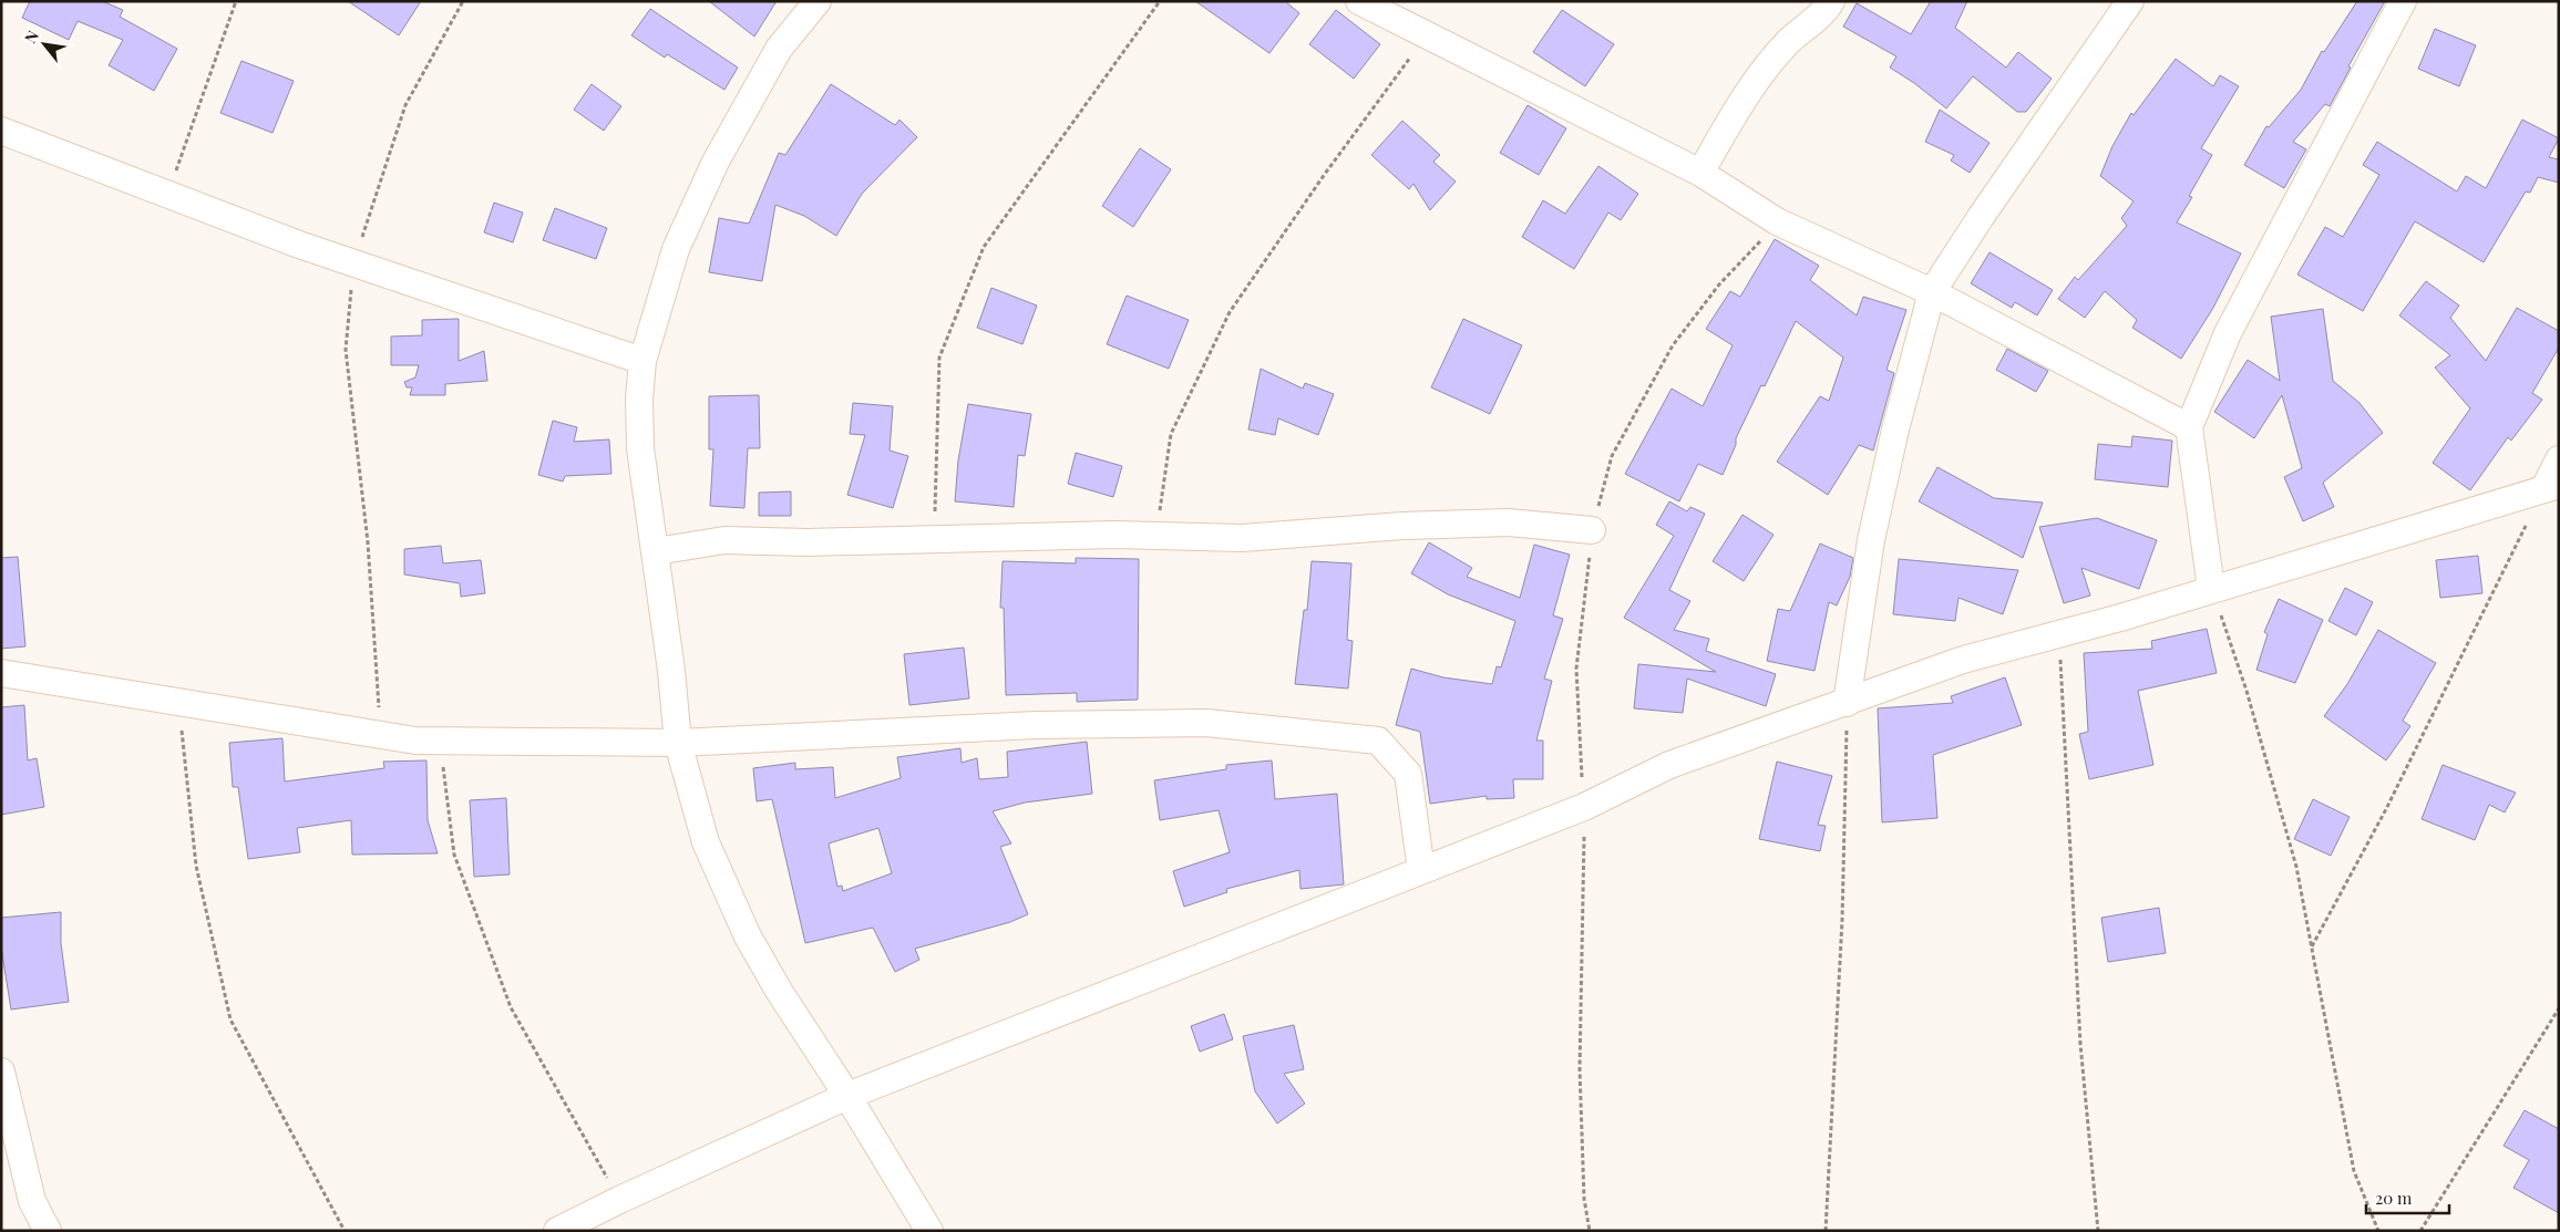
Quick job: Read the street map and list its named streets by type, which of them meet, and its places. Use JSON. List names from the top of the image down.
{
  "scale_bar": "20 m",
  "north": "top left"
}
